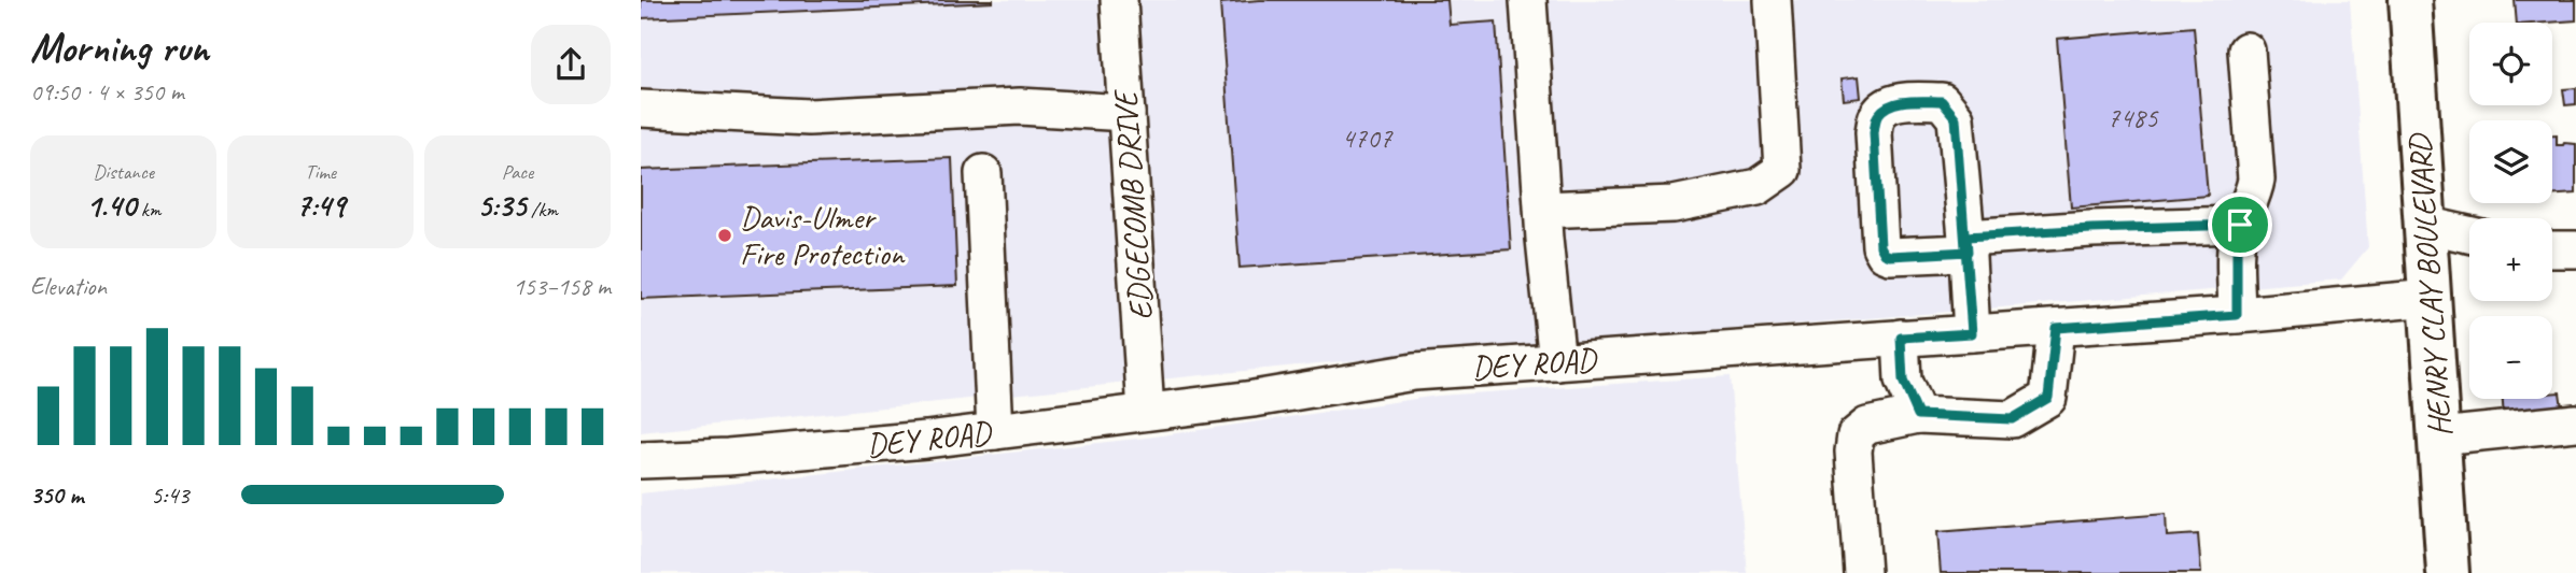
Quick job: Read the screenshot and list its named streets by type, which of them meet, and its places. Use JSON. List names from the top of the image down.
{
  "streets": {
    "main road": ["HENRY CLAY BOULEVARD"],
    "street": ["EDGECOMB DRIVE", "DEY ROAD"]
  },
  "crossings": [
    ["EDGECOMB DRIVE", "DEY ROAD"],
    ["HENRY CLAY BOULEVARD", "DEY ROAD"]
  ],
  "places": ["Davis-Ulmer Fire Protection"],
  "house_numbers": ["7485", "4707"],
  "page": {
    "heading": ["Morning run", "09:50 · 4 × 350 m"],
    "map_buttons": ["+", "−"],
    "stats": [
      ["Distance", "1.40 km"],
      ["Time", "7:49"],
      ["Pace", "5:35 /km"]
    ],
    "chart": ["Elevation", "153–158 m"],
    "list": [
      {
        "name": "350 m",
        "note": "5:43"
      }
    ]
  }
}
